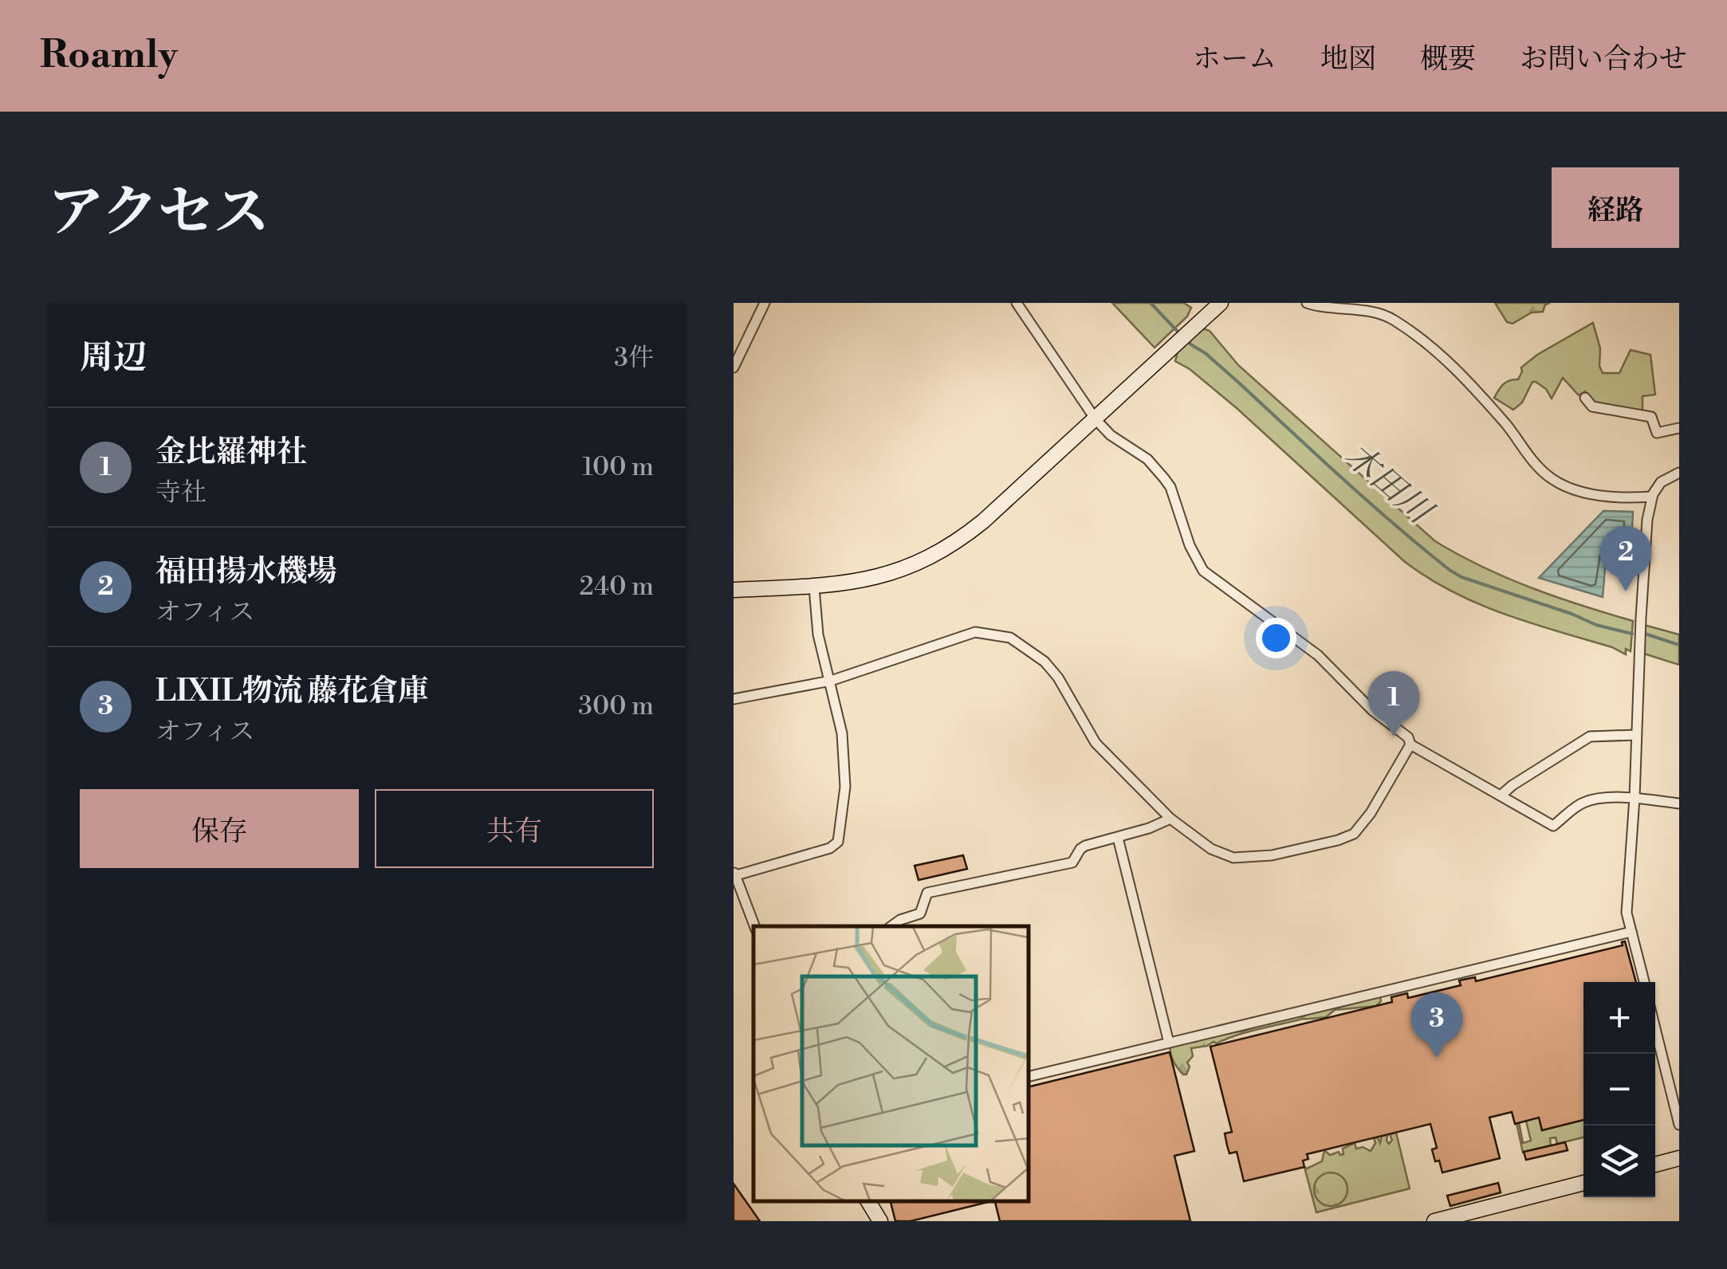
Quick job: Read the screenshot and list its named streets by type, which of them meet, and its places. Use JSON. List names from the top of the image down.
{
  "water": ["木田川"],
  "page": {
    "header": "Roamly",
    "nav": [
      "ホーム",
      "地図",
      "概要",
      "お問い合わせ"
    ],
    "title": "アクセス",
    "buttons": [
      "経路",
      ["保存", "共有"]
    ],
    "heading": ["周辺", "3件"],
    "list": [
      {
        "mark": "1",
        "name": "金比羅神社",
        "note": "寺社",
        "value": "100 m"
      },
      {
        "mark": "2",
        "name": "福田揚水機場",
        "note": "オフィス",
        "value": "240 m"
      },
      {
        "mark": "3",
        "name": "LIXIL物流 藤花倉庫",
        "note": "オフィス",
        "value": "300 m"
      }
    ],
    "pins": ["2", "1", "3"],
    "map_buttons": ["+", "−"]
  }
}
